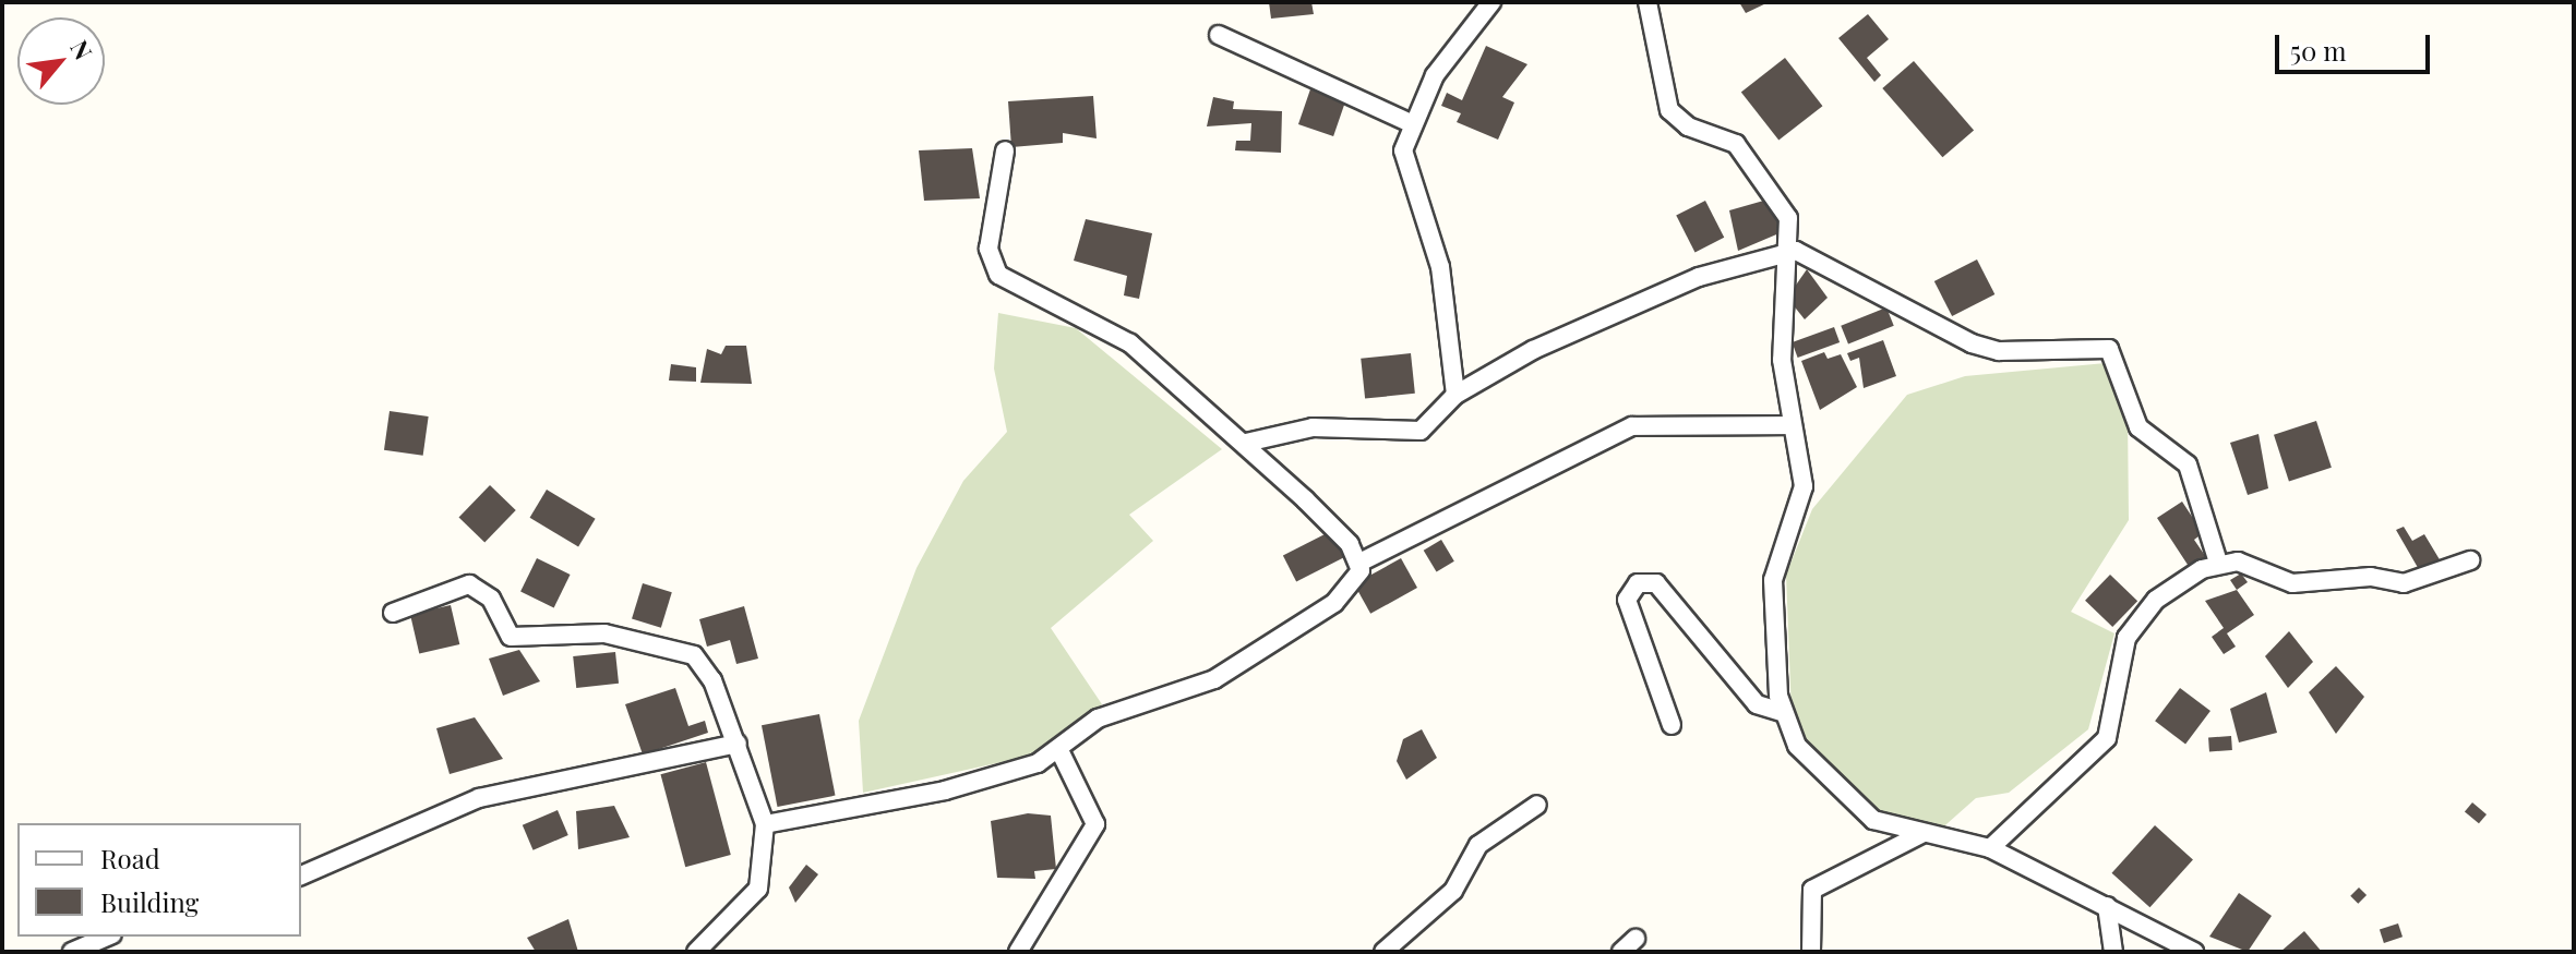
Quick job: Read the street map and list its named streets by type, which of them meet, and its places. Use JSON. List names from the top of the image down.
{
  "legend": ["Road", "Building"],
  "scale_bar": "50 m",
  "north": "top right"
}
